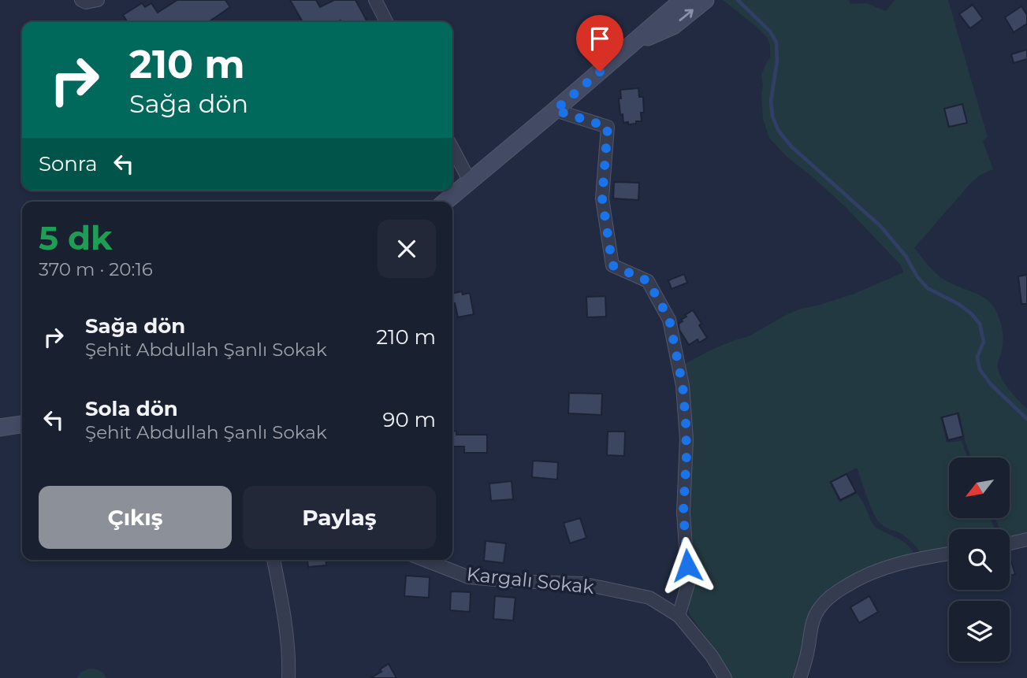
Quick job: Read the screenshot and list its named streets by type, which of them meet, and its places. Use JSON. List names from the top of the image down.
{
  "streets": {
    "street": ["Kargalı Sokak"]
  },
  "north": "bottom left",
  "page": {
    "turn": ["210 m", "Sağa dön"],
    "then": "Sonra",
    "heading": ["5 dk", "370 m · 20:16"],
    "list": [
      {
        "name": "Sağa dön",
        "note": "Şehit Abdullah Şanlı Sokak",
        "value": "210 m"
      },
      {
        "name": "Sola dön",
        "note": "Şehit Abdullah Şanlı Sokak",
        "value": "90 m"
      }
    ],
    "buttons": ["Çıkış", "Paylaş"]
  }
}
